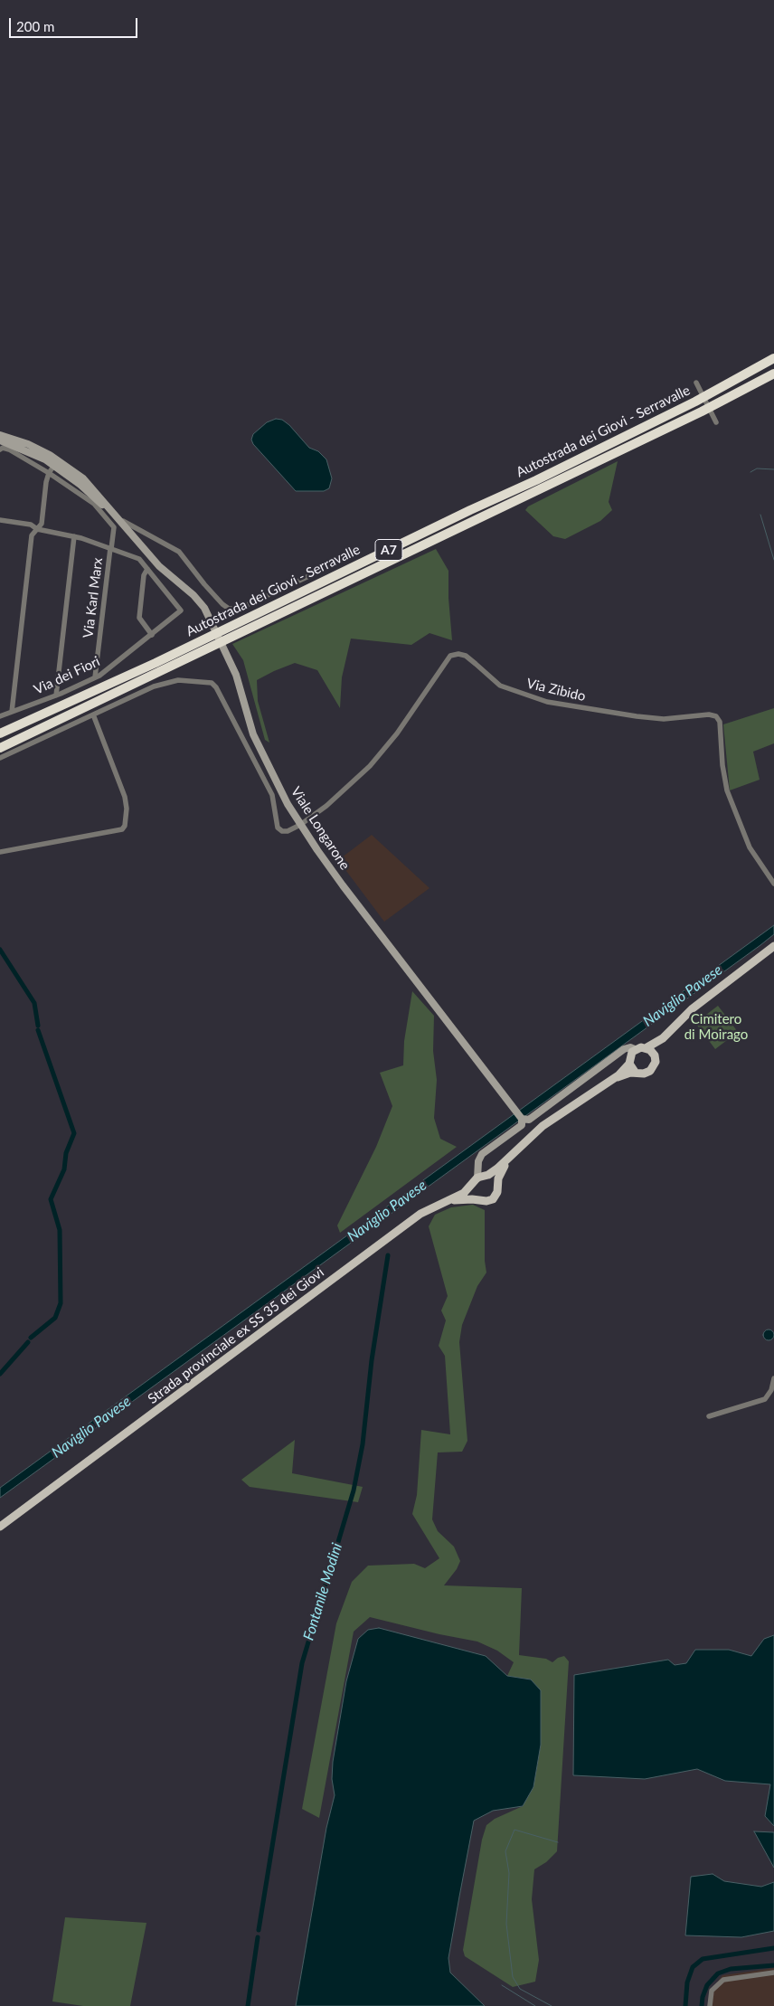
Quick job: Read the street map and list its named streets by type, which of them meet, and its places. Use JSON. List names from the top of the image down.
{
  "streets": {
    "highway": ["Autostrada dei Giovi - Serravalle", "A7"],
    "main road": ["Viale Longarone", "Strada provinciale ex SS 35 dei Giovi"],
    "street": ["Via Karl Marx", "Via dei Fiori", "Via Zibido"]
  },
  "crossings": [
    ["Via Karl Marx", "Via dei Fiori"],
    ["Via Zibido", "Viale Longarone"]
  ],
  "water": ["Naviglio Pavese", "Fontanile Modini"],
  "parks": ["Cimitero di Moirago"],
  "scale_bar": "200 m"
}
